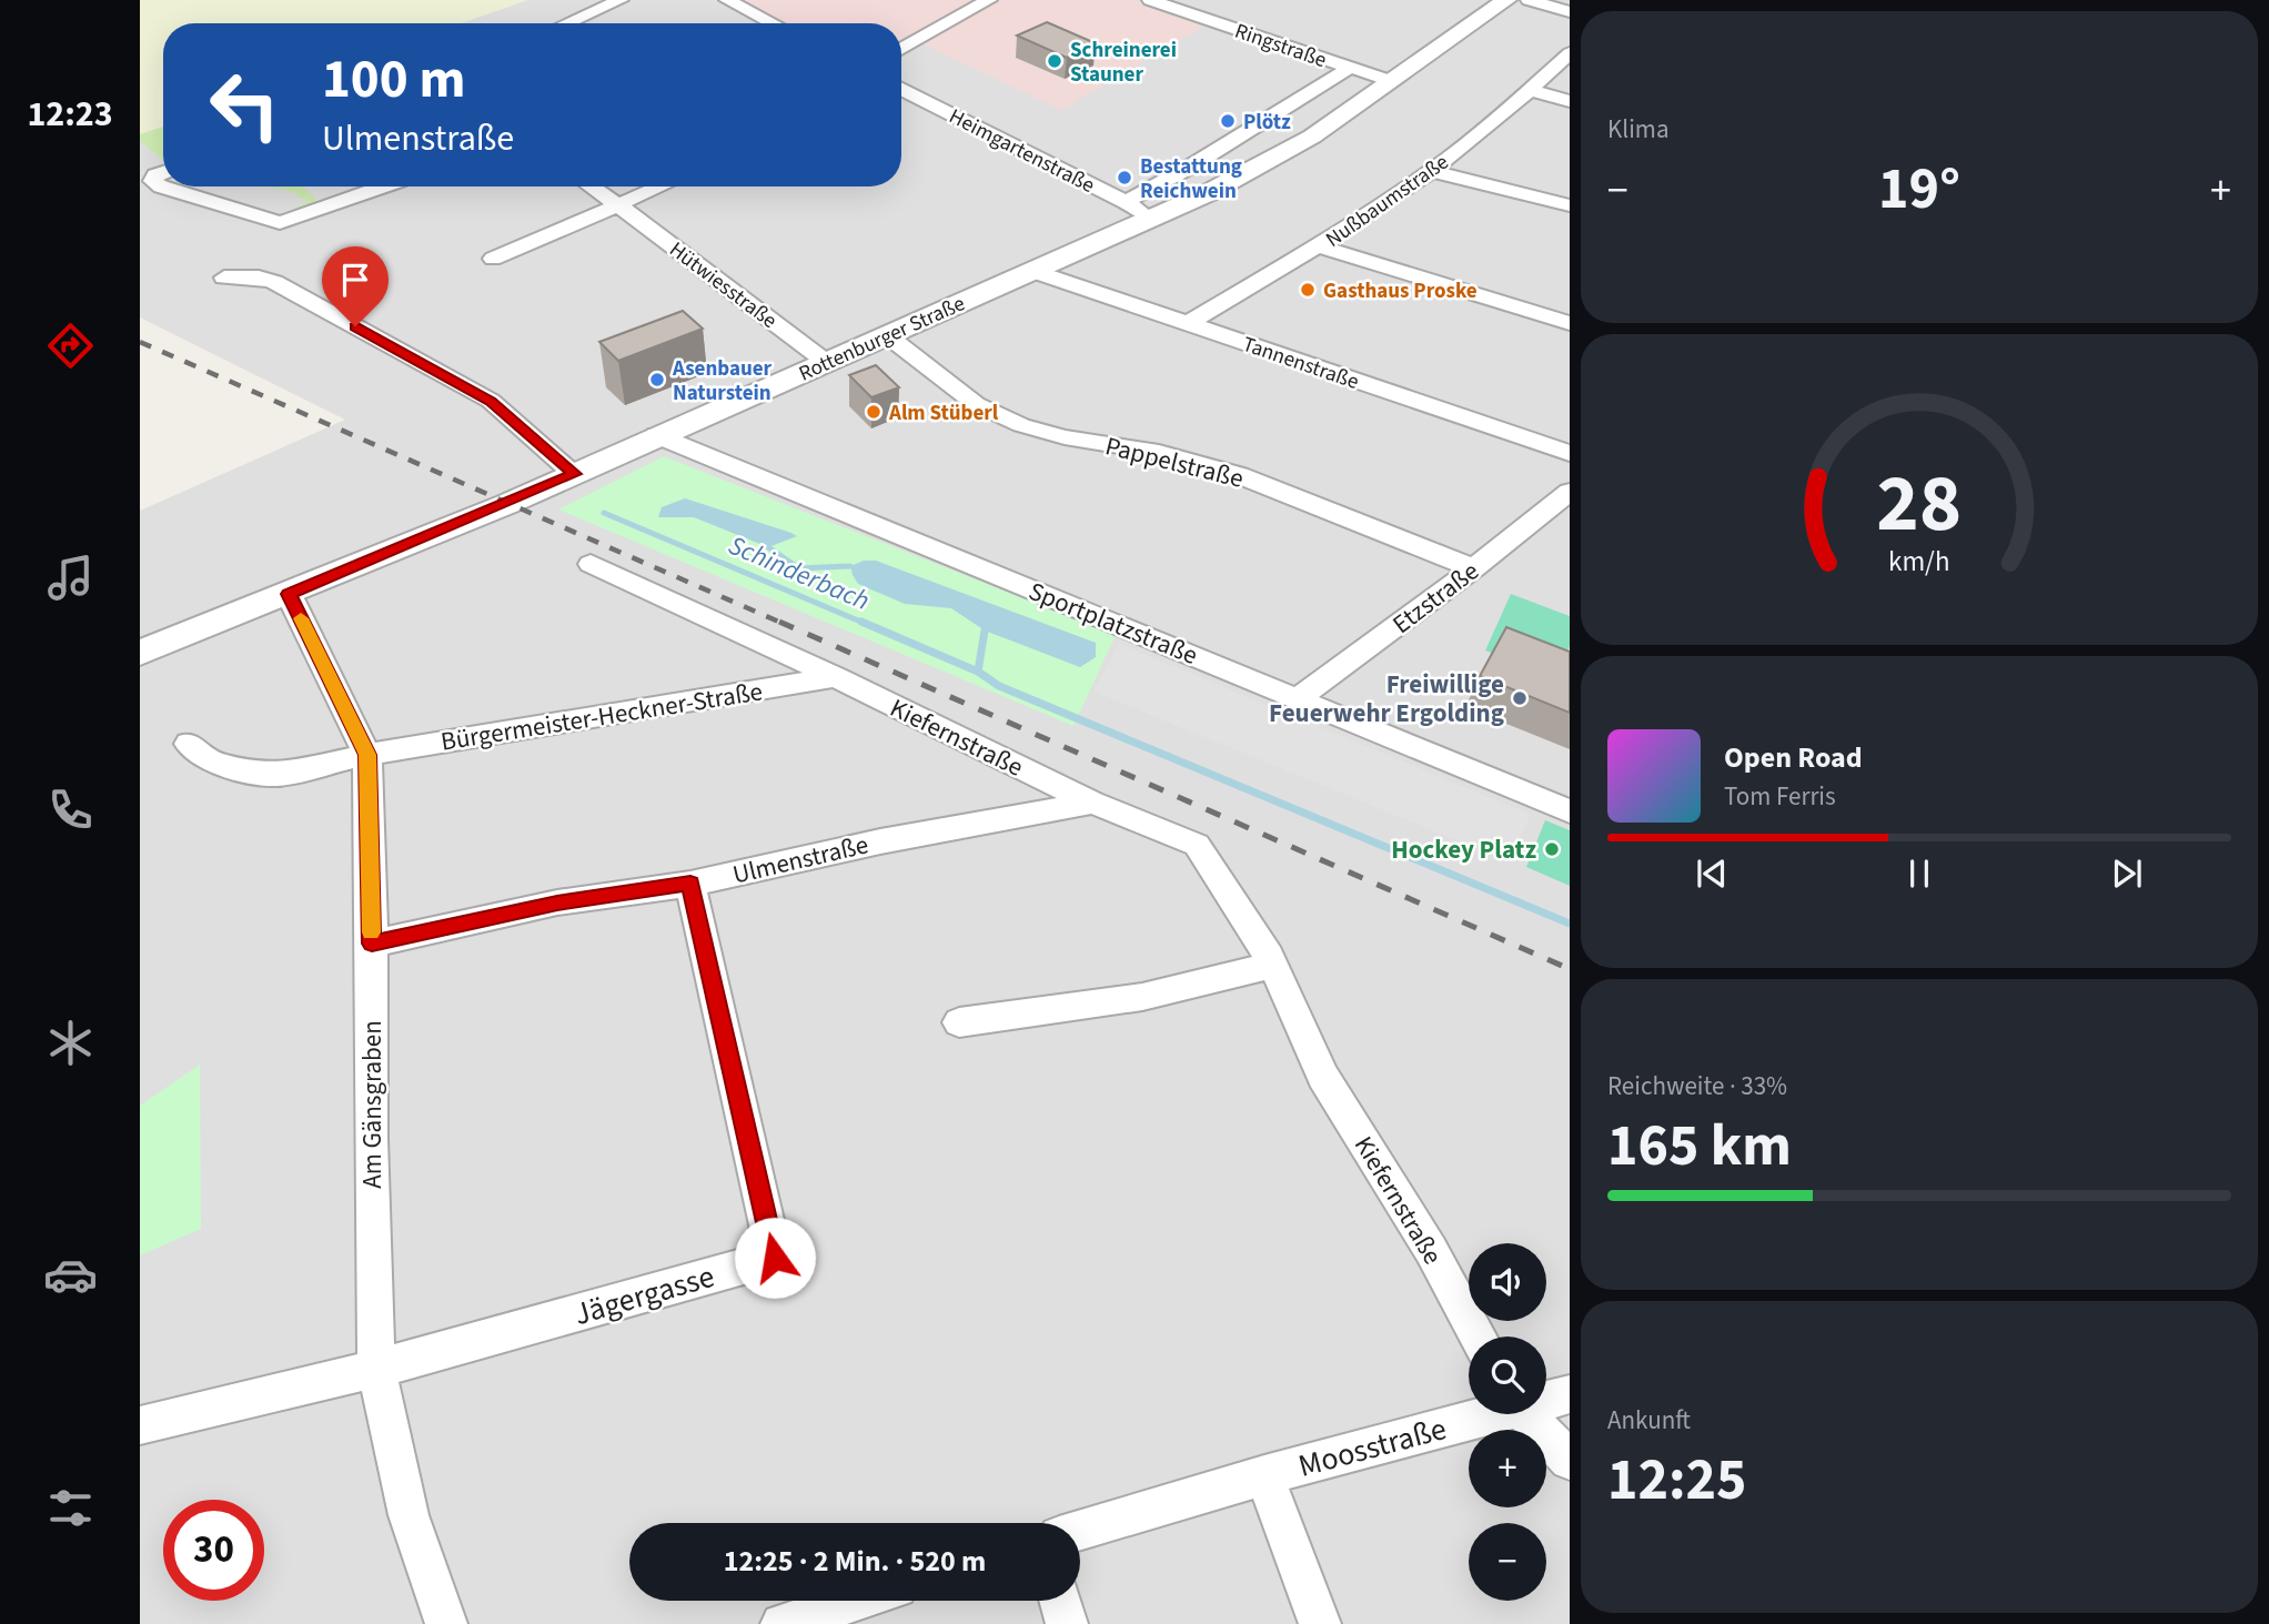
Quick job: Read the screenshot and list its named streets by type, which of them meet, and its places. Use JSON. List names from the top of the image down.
{
  "streets": {
    "street": [
      "Ringstraße",
      "Heimgartenstraße",
      "Nußbaumstraße",
      "Hütwiesstraße",
      "Rottenburger Straße",
      "Tannenstraße",
      "Pappelstraße",
      "Etzstraße",
      "Sportplatzstraße",
      "Bürgermeister-Heckner-Straße",
      "Kiefernstraße",
      "Ulmenstraße",
      "Am Gänsgraben",
      "Jägergasse",
      "Moosstraße"
    ]
  },
  "crossings": [
    ["Ringstraße", "Rottenburger Straße"],
    ["Heimgartenstraße", "Rottenburger Straße"],
    ["Nußbaumstraße", "Tannenstraße"],
    ["Hütwiesstraße", "Rottenburger Straße"],
    ["Rottenburger Straße", "Tannenstraße"],
    ["Rottenburger Straße", "Pappelstraße"],
    ["Rottenburger Straße", "Sportplatzstraße"],
    ["Rottenburger Straße", "Am Gänsgraben"],
    ["Pappelstraße", "Etzstraße"],
    ["Etzstraße", "Sportplatzstraße"],
    ["Bürgermeister-Heckner-Straße", "Kiefernstraße"],
    ["Bürgermeister-Heckner-Straße", "Am Gänsgraben"],
    ["Kiefernstraße", "Ulmenstraße"],
    ["Ulmenstraße", "Am Gänsgraben"],
    ["Ulmenstraße", "Jägergasse"],
    ["Am Gänsgraben", "Jägergasse"]
  ],
  "water": ["Schinderbach"],
  "places": [
    "Schreinerei Stauner",
    "Plötz",
    "Bestattung Reichwein",
    "Gasthaus Proske",
    "Asenbauer Naturstein",
    "Alm Stüberl",
    "Freiwillige Feuerwehr Ergolding",
    "Hockey Platz"
  ],
  "page": {
    "tabs": "12:23",
    "tile": [
      "Klima",
      ["Reichweite · 33%", "165 km"],
      ["Ankunft", "12:25"]
    ],
    "turn": ["100 m", "Ulmenstraße"],
    "heat": ["−", "19°", "+"],
    "song": ["Open Road", "Tom Ferris"],
    "map_buttons": ["+", "−"],
    "limit": "30",
    "trip": "12:25 · 2 Min. · 520 m",
    "gauge": ["28", "km/h"]
  }
}
